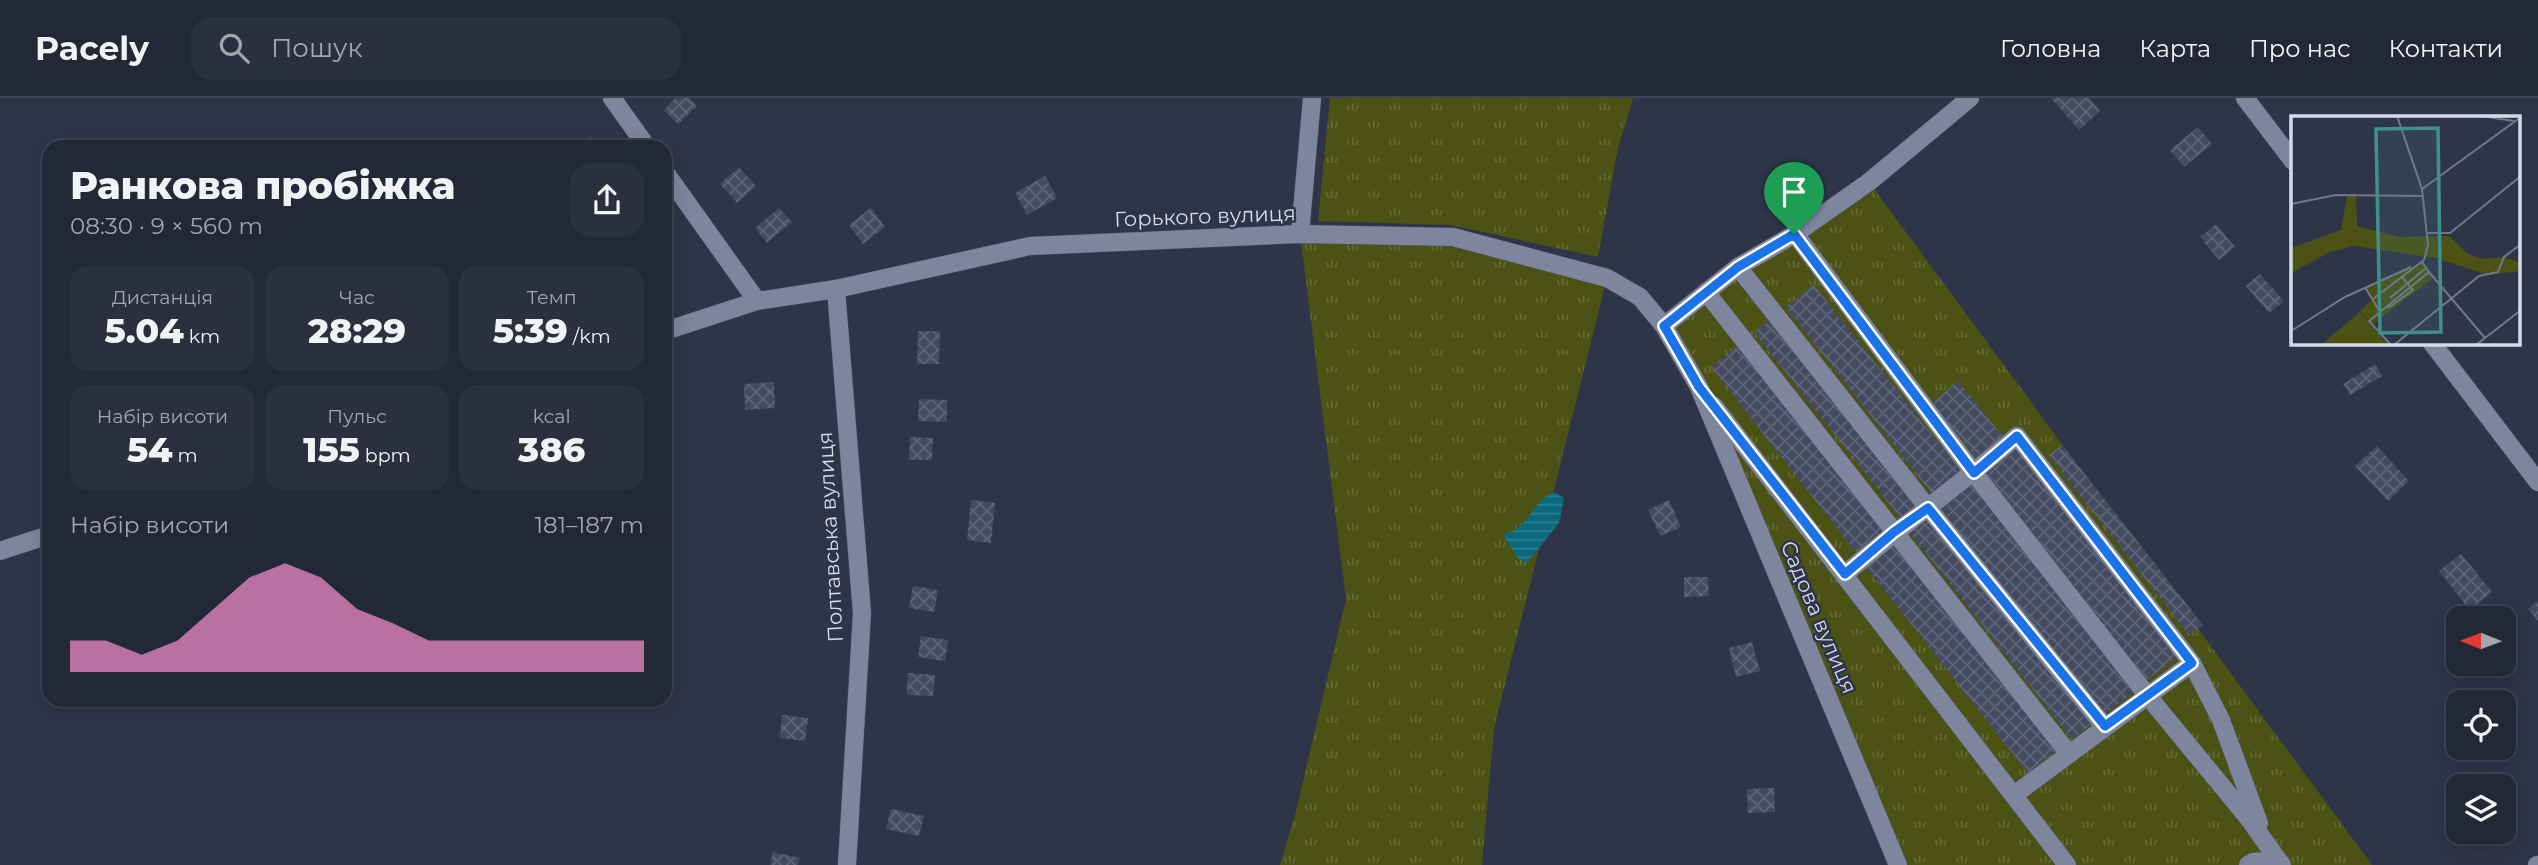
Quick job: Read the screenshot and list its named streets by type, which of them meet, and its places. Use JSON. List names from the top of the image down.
{
  "streets": {
    "street": ["Горького вулиця", "Полтавська вулиця", "Садова вулиця"]
  },
  "crossings": [
    ["Горького вулиця", "Полтавська вулиця"],
    ["Горького вулиця", "Садова вулиця"]
  ],
  "north": "left",
  "page": {
    "header": "Pacely",
    "search": "Пошук",
    "nav": [
      "Головна",
      "Карта",
      "Про нас",
      "Контакти"
    ],
    "heading": ["Ранкова пробіжка", "08:30 · 9 × 560 m"],
    "stats": [
      ["Дистанція", "5.04 km"],
      ["Час", "28:29"],
      ["Темп", "5:39 /km"],
      ["Набір висоти", "54 m"],
      ["Пульс", "155 bpm"],
      ["kcal", "386"]
    ],
    "chart": ["Набір висоти", "181–187 m"]
  }
}
